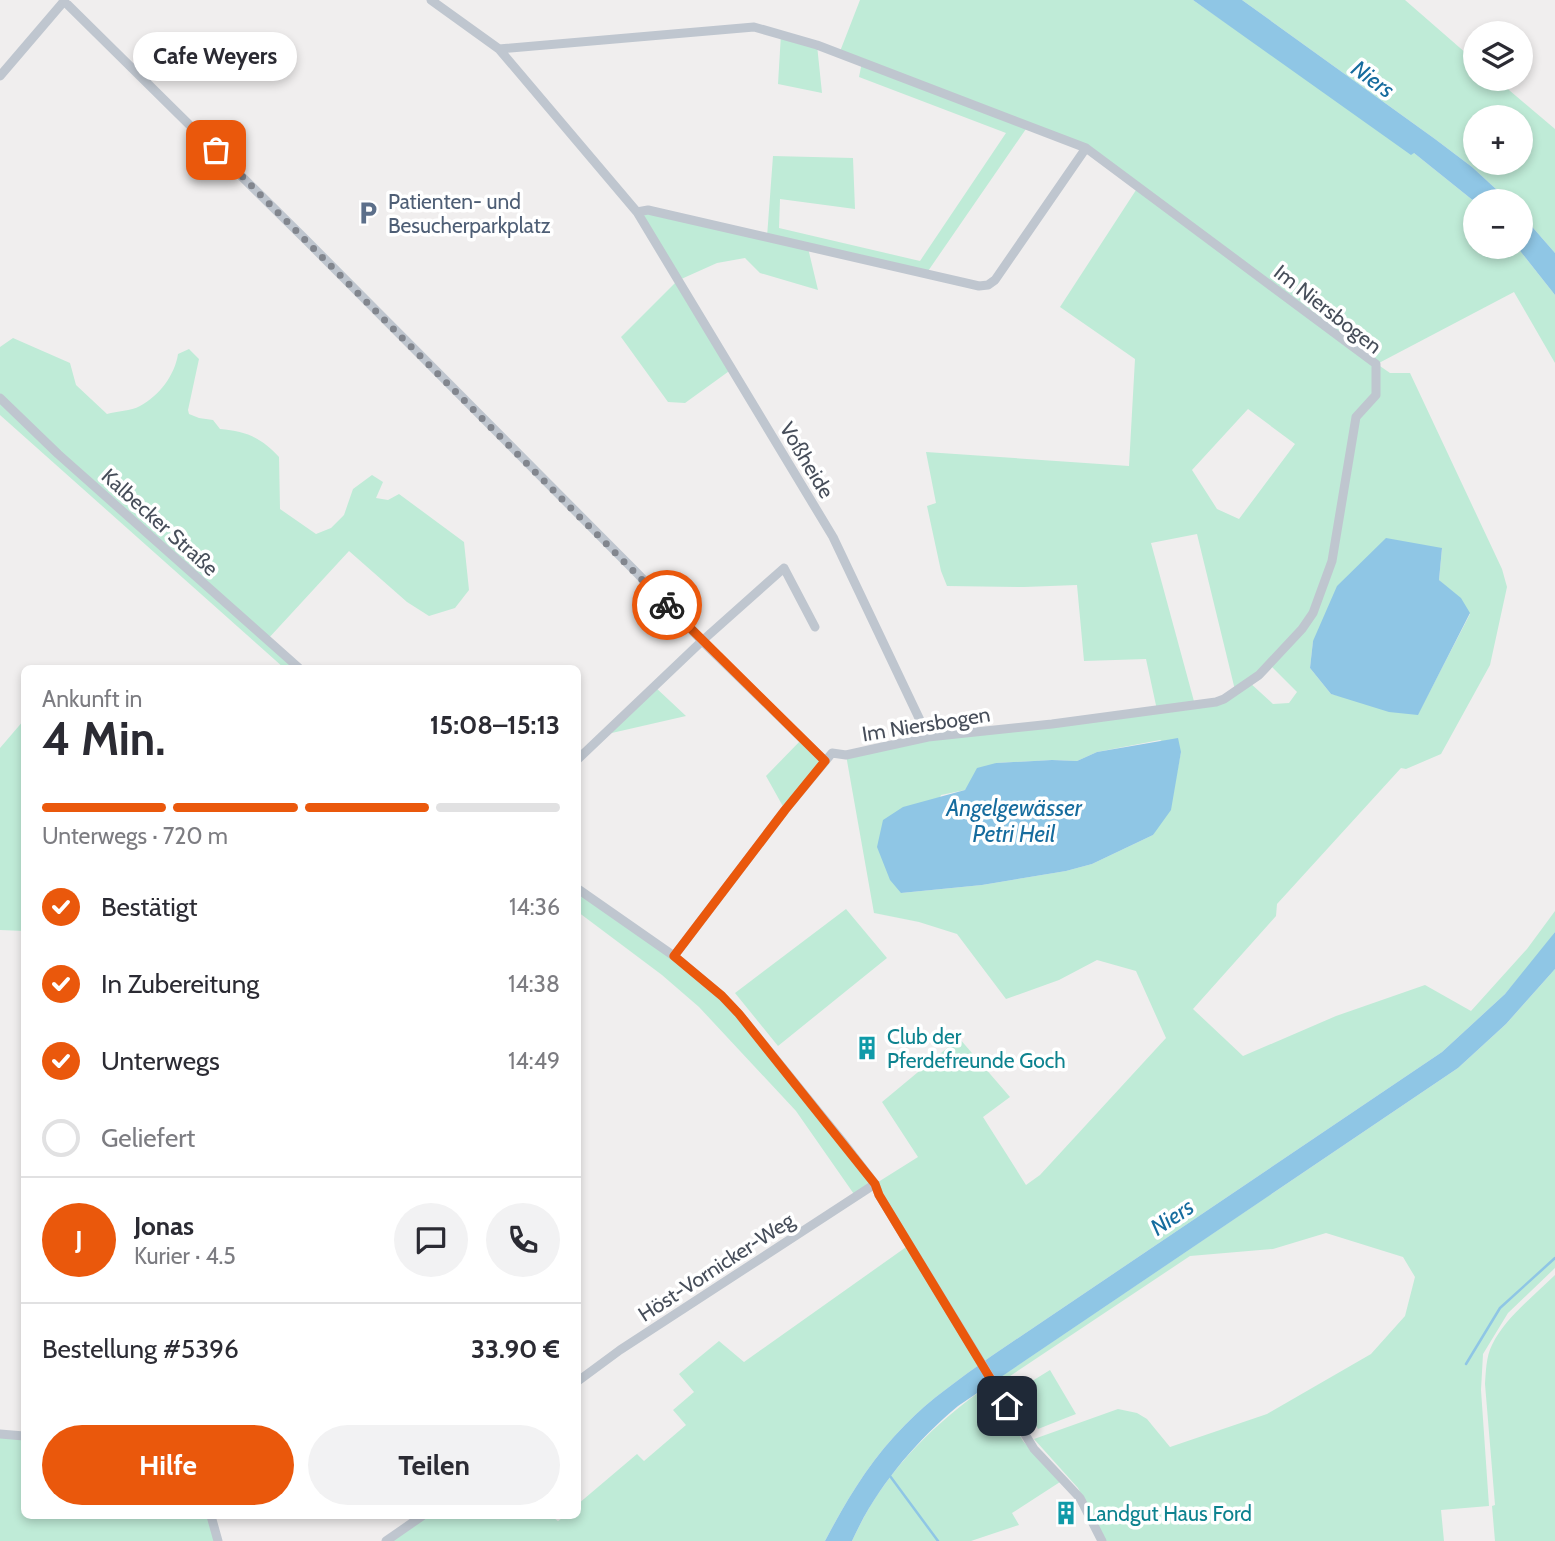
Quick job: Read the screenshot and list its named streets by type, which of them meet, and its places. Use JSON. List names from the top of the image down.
{
  "streets": {
    "street": [
      "Im Niersbogen",
      "Voßheide",
      "Kalbecker Straße",
      "Höst-Vornicker-Weg"
    ]
  },
  "crossings": [
    ["Im Niersbogen", "Voßheide"]
  ],
  "water": ["Niers", "Angelgewässer Petri Heil"],
  "places": {
    "other": ["Cafe Weyers"],
    "parking": ["Patienten- und Besucherparkplatz"],
    "building": ["Club der Pferdefreunde Goch", "Landgut Haus Ford"]
  },
  "page": {
    "map_buttons": ["+", "−"],
    "bubble": "Cafe Weyers",
    "heading": ["4 Min.", "Ankunft in", "15:08–15:13"],
    "panel": [
      "Jonas",
      "Kurier · 4.5",
      "Bestellung #5396",
      "33.90 €"
    ],
    "bar": "Unterwegs · 720 m",
    "list": [
      ["Bestätigt", "14:36"],
      ["In Zubereitung", "14:38"],
      ["Unterwegs", "14:49"],
      "Geliefert"
    ],
    "round": "J",
    "buttons": ["Hilfe", "Teilen"]
  }
}
